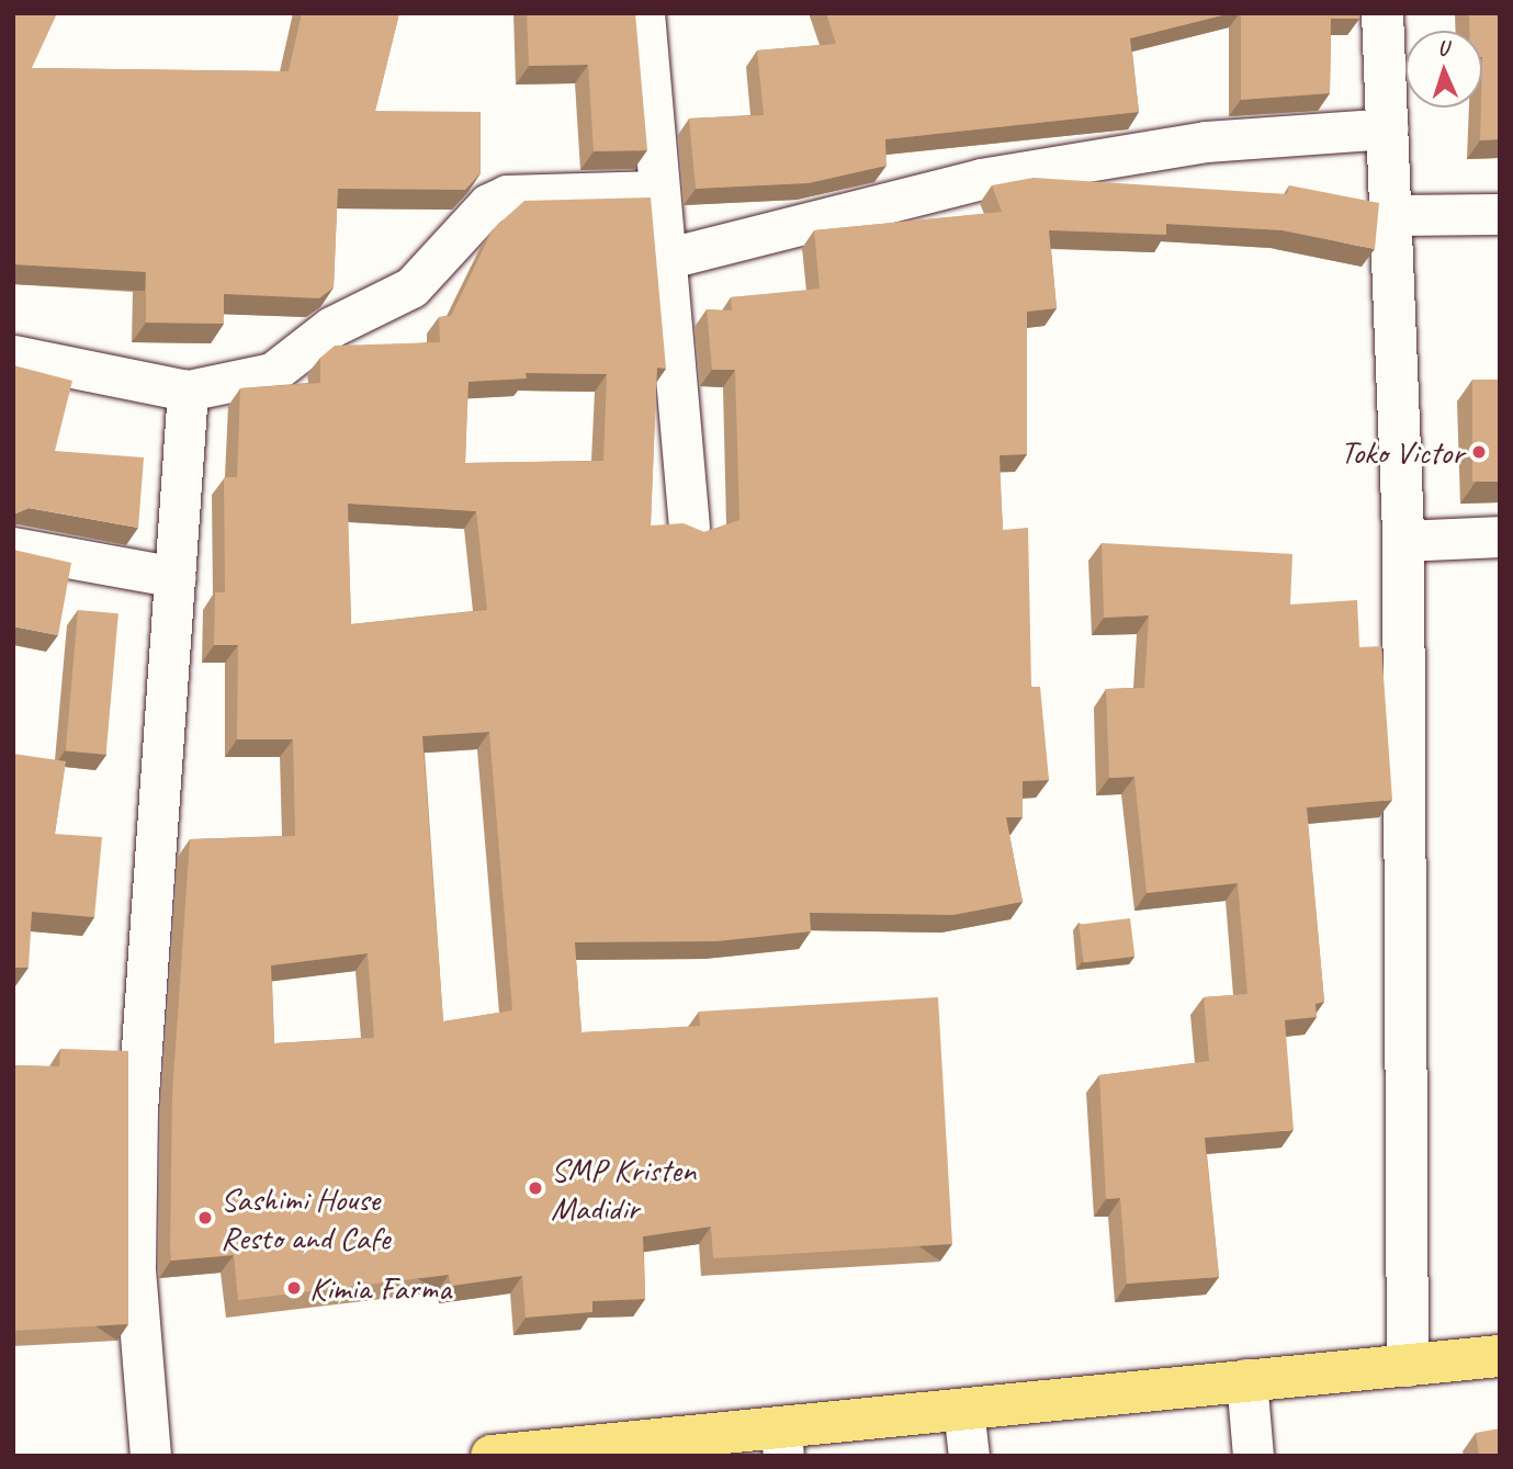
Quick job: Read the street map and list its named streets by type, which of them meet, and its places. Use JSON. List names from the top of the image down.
{
  "places": [
    "Toko Victor",
    "SMP Kristen Madidir",
    "Sashimi House Resto and Cafe",
    "Kimia Farma"
  ],
  "north": "top"
}
